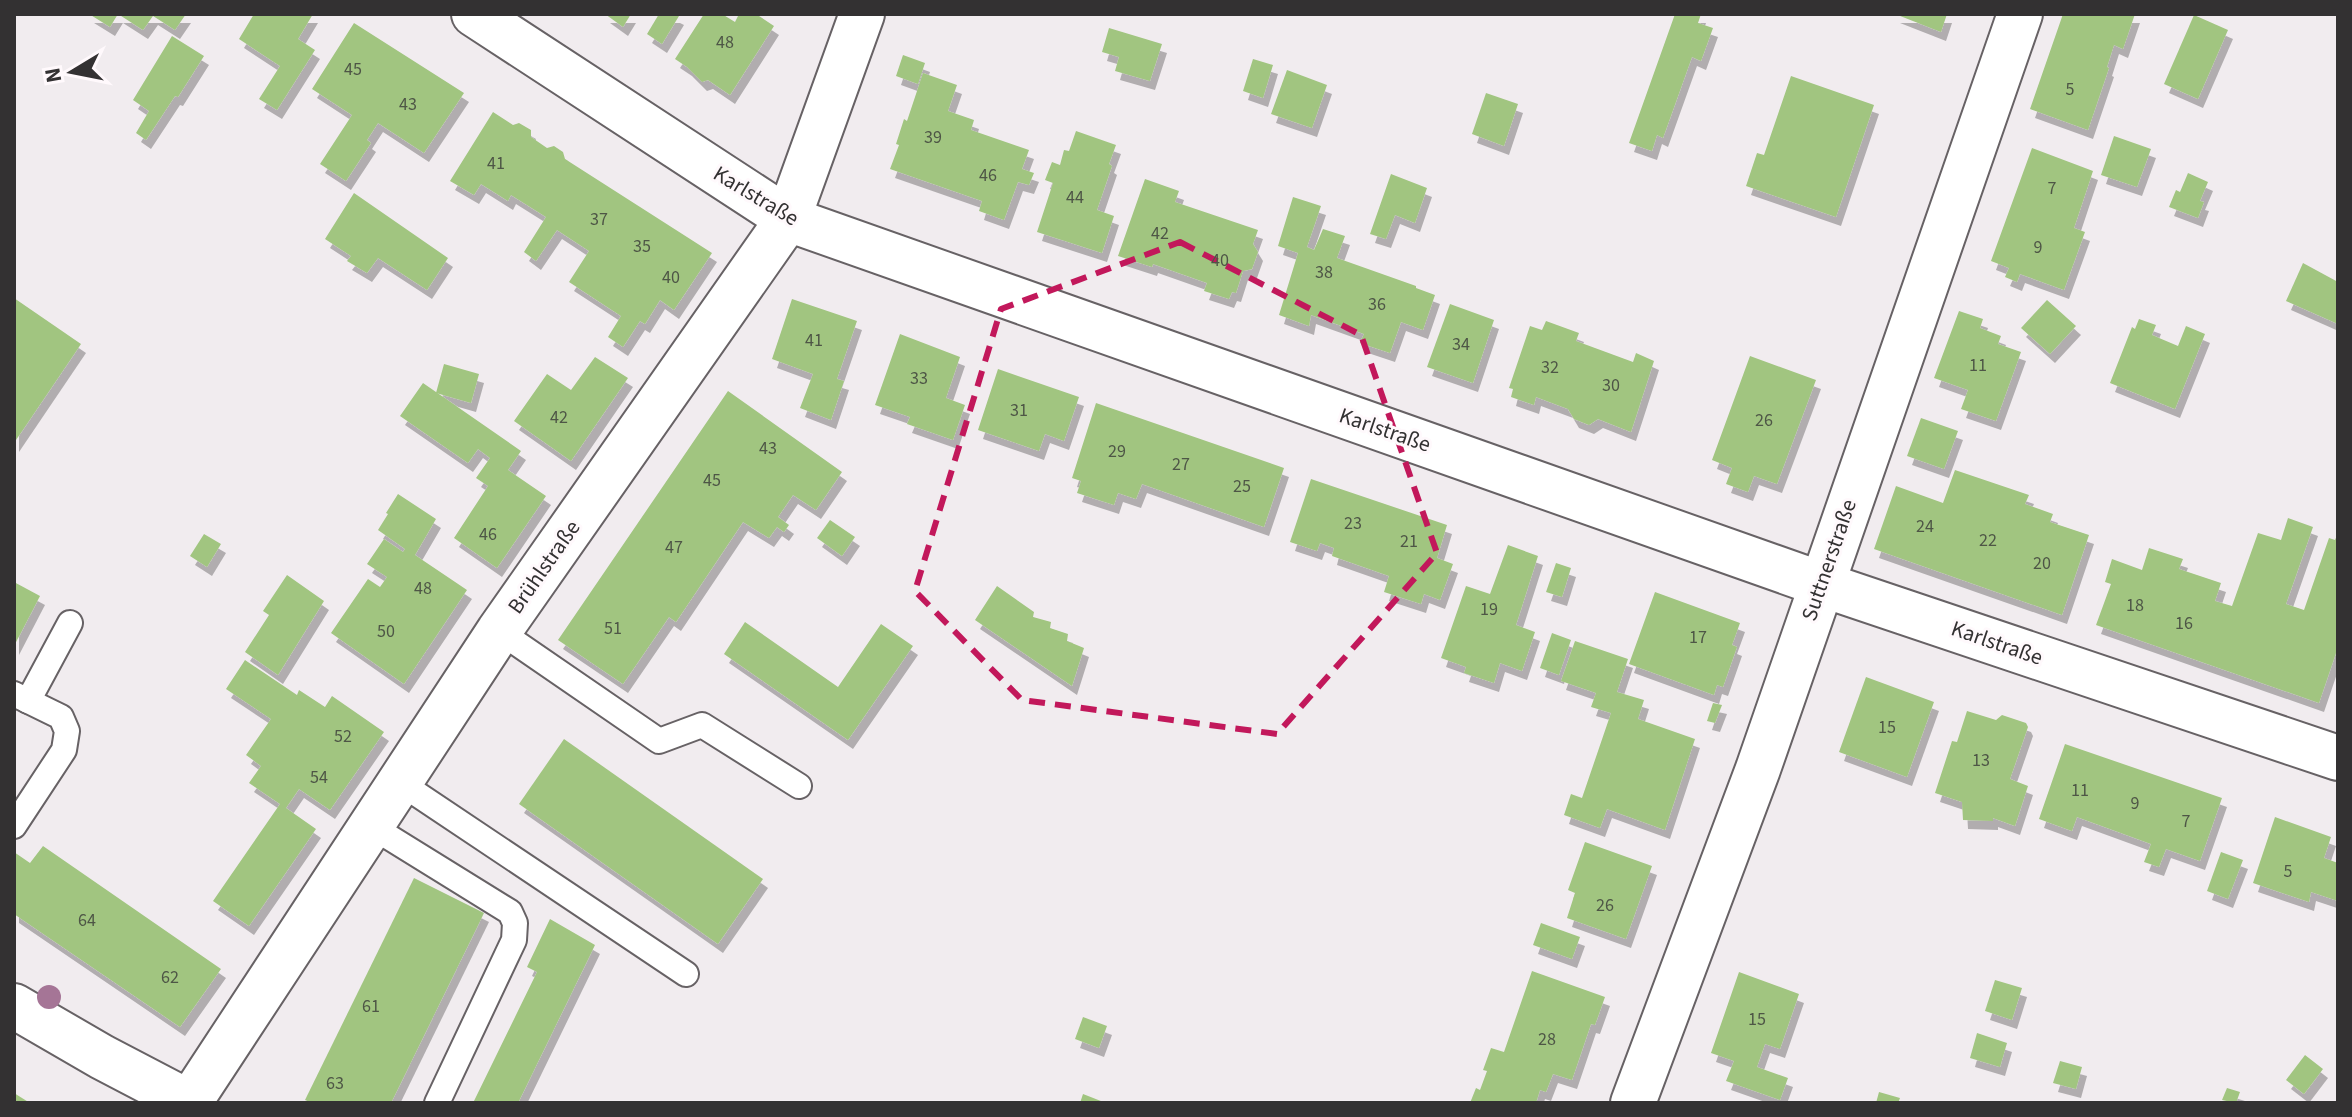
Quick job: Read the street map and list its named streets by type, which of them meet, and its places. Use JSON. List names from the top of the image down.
{
  "streets": {
    "street": ["Karlstraße", "Suttnerstraße", "Brühlstraße"]
  },
  "crossings": [
    ["Karlstraße", "Suttnerstraße"],
    ["Karlstraße", "Brühlstraße"]
  ],
  "house_numbers": [
    "48",
    "45",
    "5",
    "43",
    "39",
    "41",
    "46",
    "7",
    "44",
    "37",
    "42",
    "35",
    "9",
    "40",
    "38",
    "40",
    "36",
    "41",
    "34",
    "11",
    "32",
    "33",
    "30",
    "31",
    "42",
    "26",
    "43",
    "29",
    "27",
    "45",
    "25",
    "23",
    "24",
    "46",
    "22",
    "21",
    "47",
    "20",
    "48",
    "18",
    "19",
    "16",
    "51",
    "50",
    "17",
    "15",
    "52",
    "13",
    "54",
    "11",
    "9",
    "7",
    "5",
    "26",
    "64",
    "62",
    "61",
    "15",
    "28",
    "63"
  ],
  "north": "left"
}
